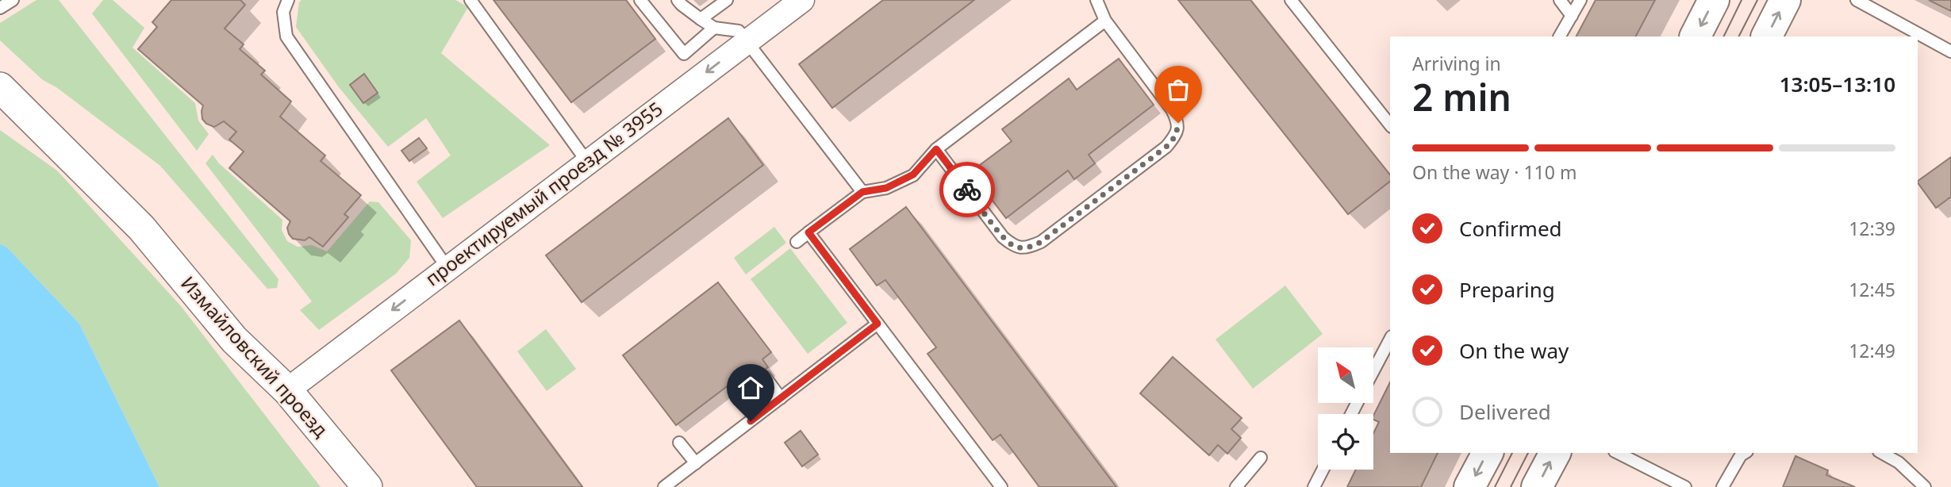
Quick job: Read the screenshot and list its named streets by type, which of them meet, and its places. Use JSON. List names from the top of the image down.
{
  "streets": {
    "street": ["проектируемый проезд № 3955", "Измайловский проезд"]
  },
  "crossings": [
    ["проектируемый проезд № 3955", "Измайловский проезд"]
  ],
  "one_way": ["проектируемый проезд № 3955"],
  "north": "top left",
  "page": {
    "heading": ["2 min", "Arriving in", "13:05–13:10"],
    "bar": "On the way · 110 m",
    "list": [
      ["Confirmed", "12:39"],
      ["Preparing", "12:45"],
      ["On the way", "12:49"],
      "Delivered"
    ]
  }
}
